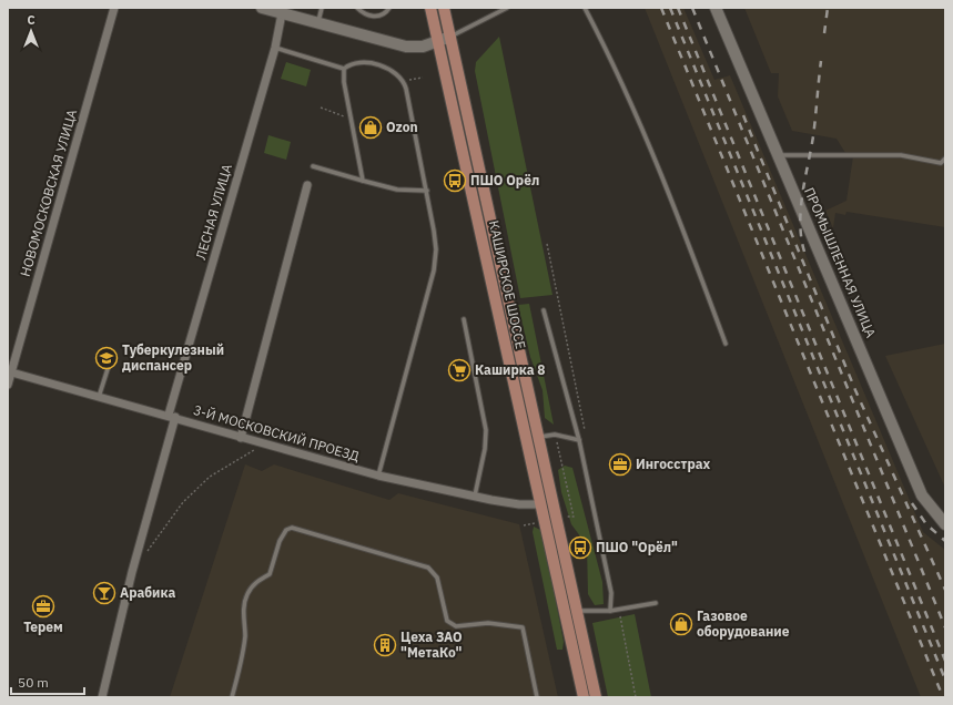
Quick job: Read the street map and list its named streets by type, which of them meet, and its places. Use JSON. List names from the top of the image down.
{
  "streets": {
    "main road": ["КАШИРСКОЕ ШОССЕ"],
    "street": [
      "НОВОМОСКОВСКАЯ УЛИЦА",
      "ЛЕСНАЯ УЛИЦА",
      "ПРОМЫШЛЕННАЯ УЛИЦА",
      "3-Й МОСКОВСКИЙ ПРОЕЗД"
    ]
  },
  "crossings": [
    ["НОВОМОСКОВСКАЯ УЛИЦА", "3-Й МОСКОВСКИЙ ПРОЕЗД"],
    ["ЛЕСНАЯ УЛИЦА", "3-Й МОСКОВСКИЙ ПРОЕЗД"],
    ["КАШИРСКОЕ ШОССЕ", "3-Й МОСКОВСКИЙ ПРОЕЗД"]
  ],
  "places": {
    "shop": ["Ozon", "Газовое оборудование"],
    "bus stop": ["ПШО Орёл", "ПШО \"Орёл\""],
    "school or university": ["Туберкулезный диспансер"],
    "supermarket": ["Каширка 8"],
    "office": ["Ингосстрах", "Терем"],
    "bar": ["Арабика"],
    "building": ["Цеха ЗАО \"МетаКо\""]
  },
  "scale_bar": "50 m",
  "north": "top"
}
